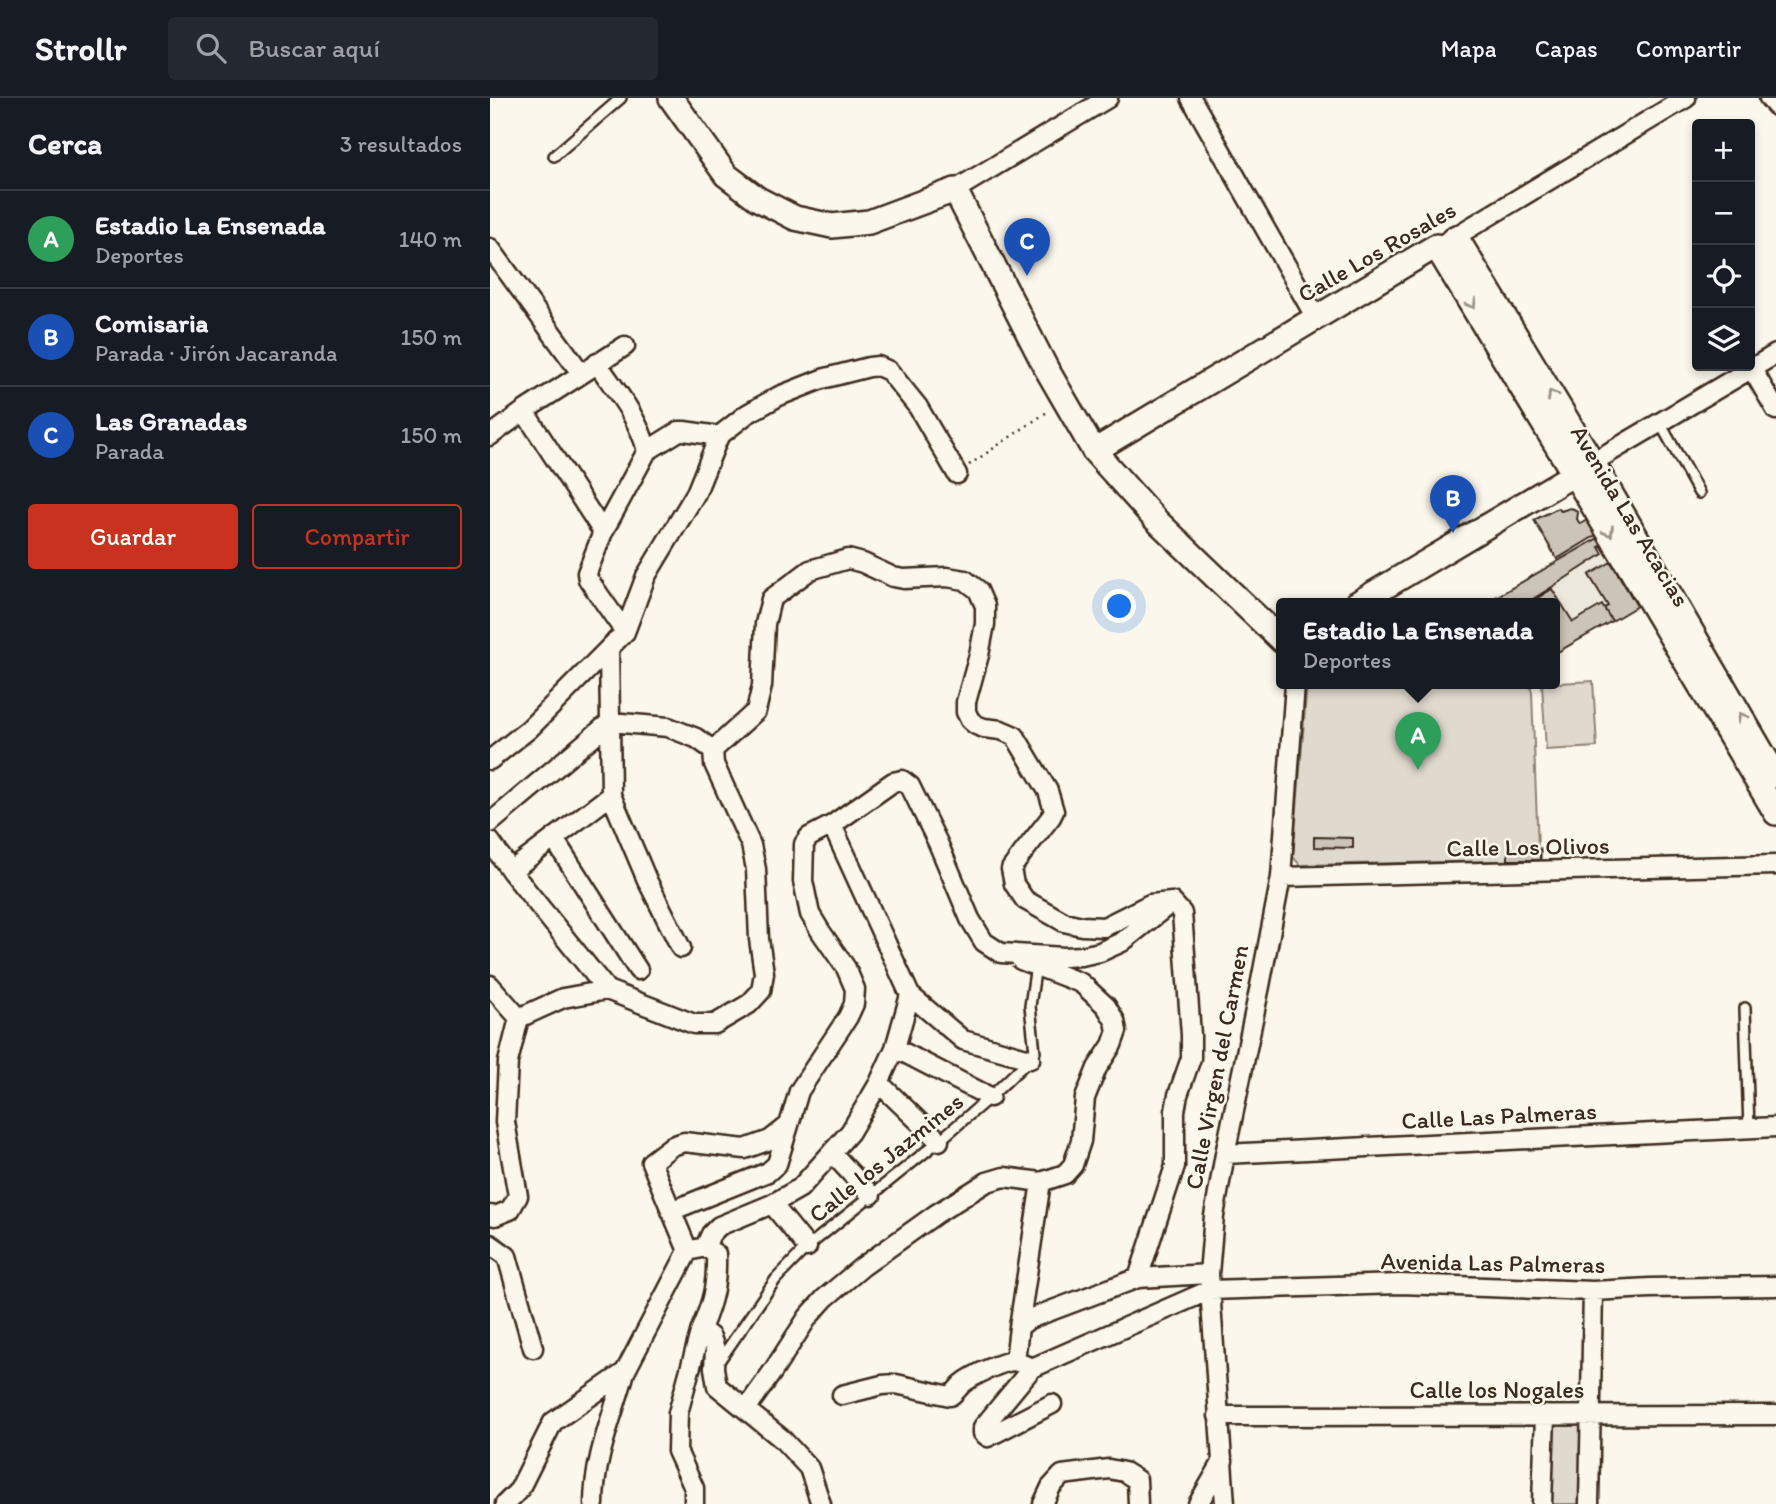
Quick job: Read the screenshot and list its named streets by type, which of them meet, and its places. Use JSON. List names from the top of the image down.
{
  "streets": {
    "street": [
      "Calle Los Rosales",
      "Avenida Las Acacias",
      "Calle Los Olivos",
      "Calle Virgen del Carmen",
      "Calle Las Palmeras",
      "Avenida Las Palmeras",
      "Calle los Nogales"
    ],
    "lane": ["Calle los Jazmines"]
  },
  "crossings": [
    ["Calle Los Rosales", "Avenida Las Acacias"],
    ["Calle Los Olivos", "Calle Virgen del Carmen"],
    ["Calle Virgen del Carmen", "Calle Las Palmeras"],
    ["Calle Virgen del Carmen", "Avenida Las Palmeras"],
    ["Calle Virgen del Carmen", "Calle los Nogales"]
  ],
  "page": {
    "header": "Strollr",
    "search": "Buscar aquí",
    "nav": ["Mapa", "Capas", "Compartir"],
    "heading": ["Cerca", "3 resultados"],
    "map_buttons": ["+", "−"],
    "list": [
      {
        "mark": "A",
        "name": "Estadio La Ensenada",
        "note": "Deportes",
        "value": "140 m"
      },
      {
        "mark": "B",
        "name": "Comisaria",
        "note": "Parada · Jirón Jacaranda",
        "value": "150 m"
      },
      {
        "mark": "C",
        "name": "Las Granadas",
        "note": "Parada",
        "value": "150 m"
      }
    ],
    "pins": ["C", "B", "A"],
    "buttons": ["Guardar", "Compartir"],
    "popup": ["Estadio La Ensenada", "Deportes"]
  }
}
